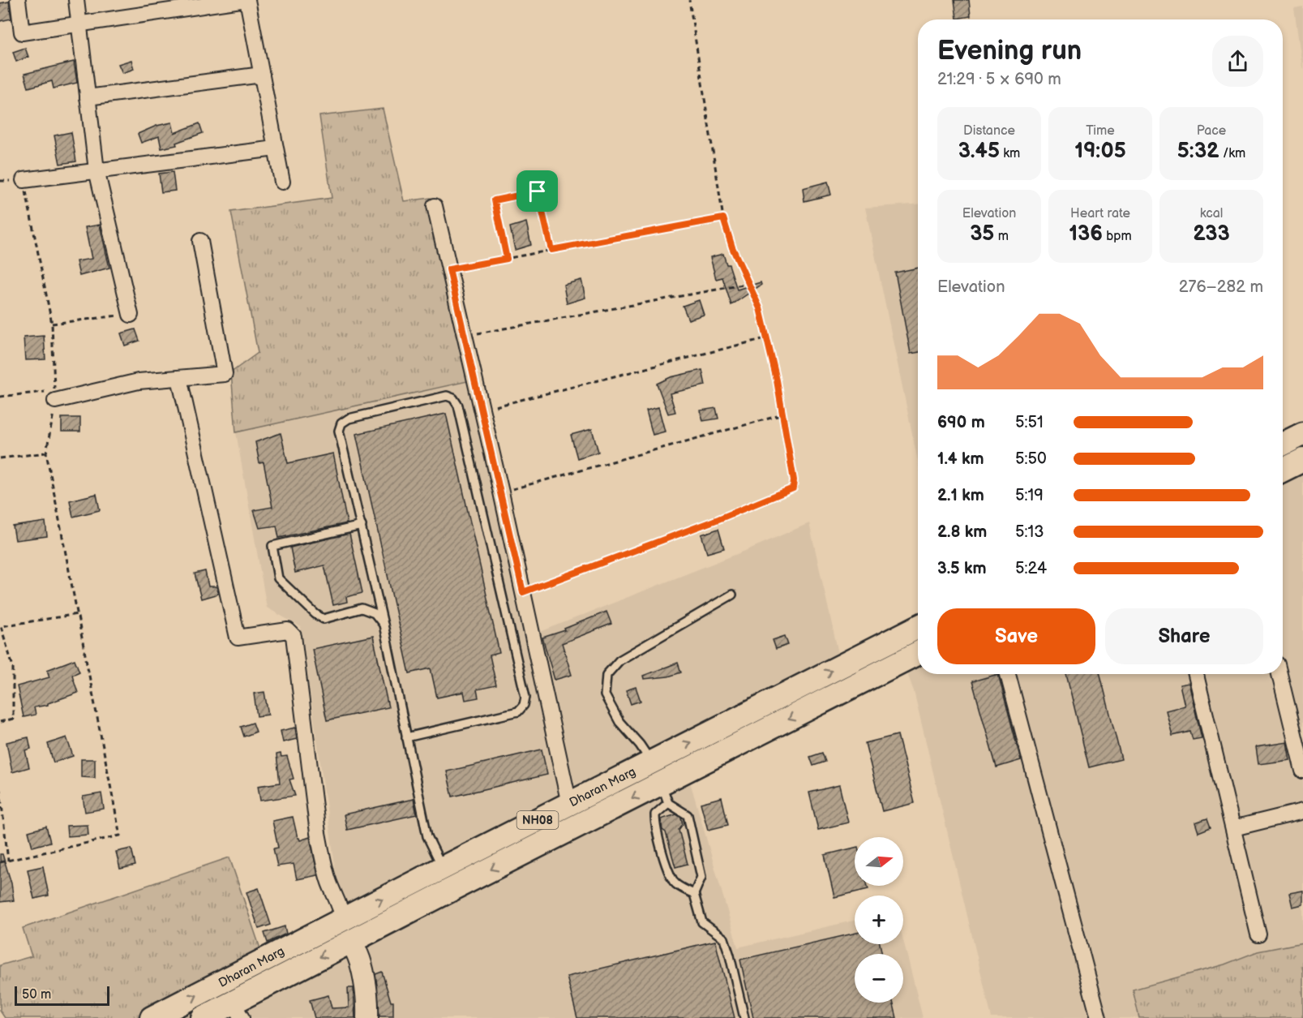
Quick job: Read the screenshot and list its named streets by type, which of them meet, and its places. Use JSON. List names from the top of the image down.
{
  "streets": {
    "main road": ["Dharan Marg", "NH08"]
  },
  "scale_bar": "50 m",
  "north": "right",
  "page": {
    "heading": ["Evening run", "21:29 · 5 × 690 m"],
    "stats": [
      ["Distance", "3.45 km"],
      ["Time", "19:05"],
      ["Pace", "5:32 /km"],
      ["Elevation", "35 m"],
      ["Heart rate", "136 bpm"],
      ["kcal", "233"]
    ],
    "chart": ["Elevation", "276–282 m"],
    "list": [
      {
        "name": "690 m",
        "note": "5:51"
      },
      {
        "name": "1.4 km",
        "note": "5:50"
      },
      {
        "name": "2.1 km",
        "note": "5:19"
      },
      {
        "name": "2.8 km",
        "note": "5:13"
      },
      {
        "name": "3.5 km",
        "note": "5:24"
      }
    ],
    "buttons": ["Save", "Share"],
    "map_buttons": ["+", "−"],
    "scale": "50 m"
  }
}
